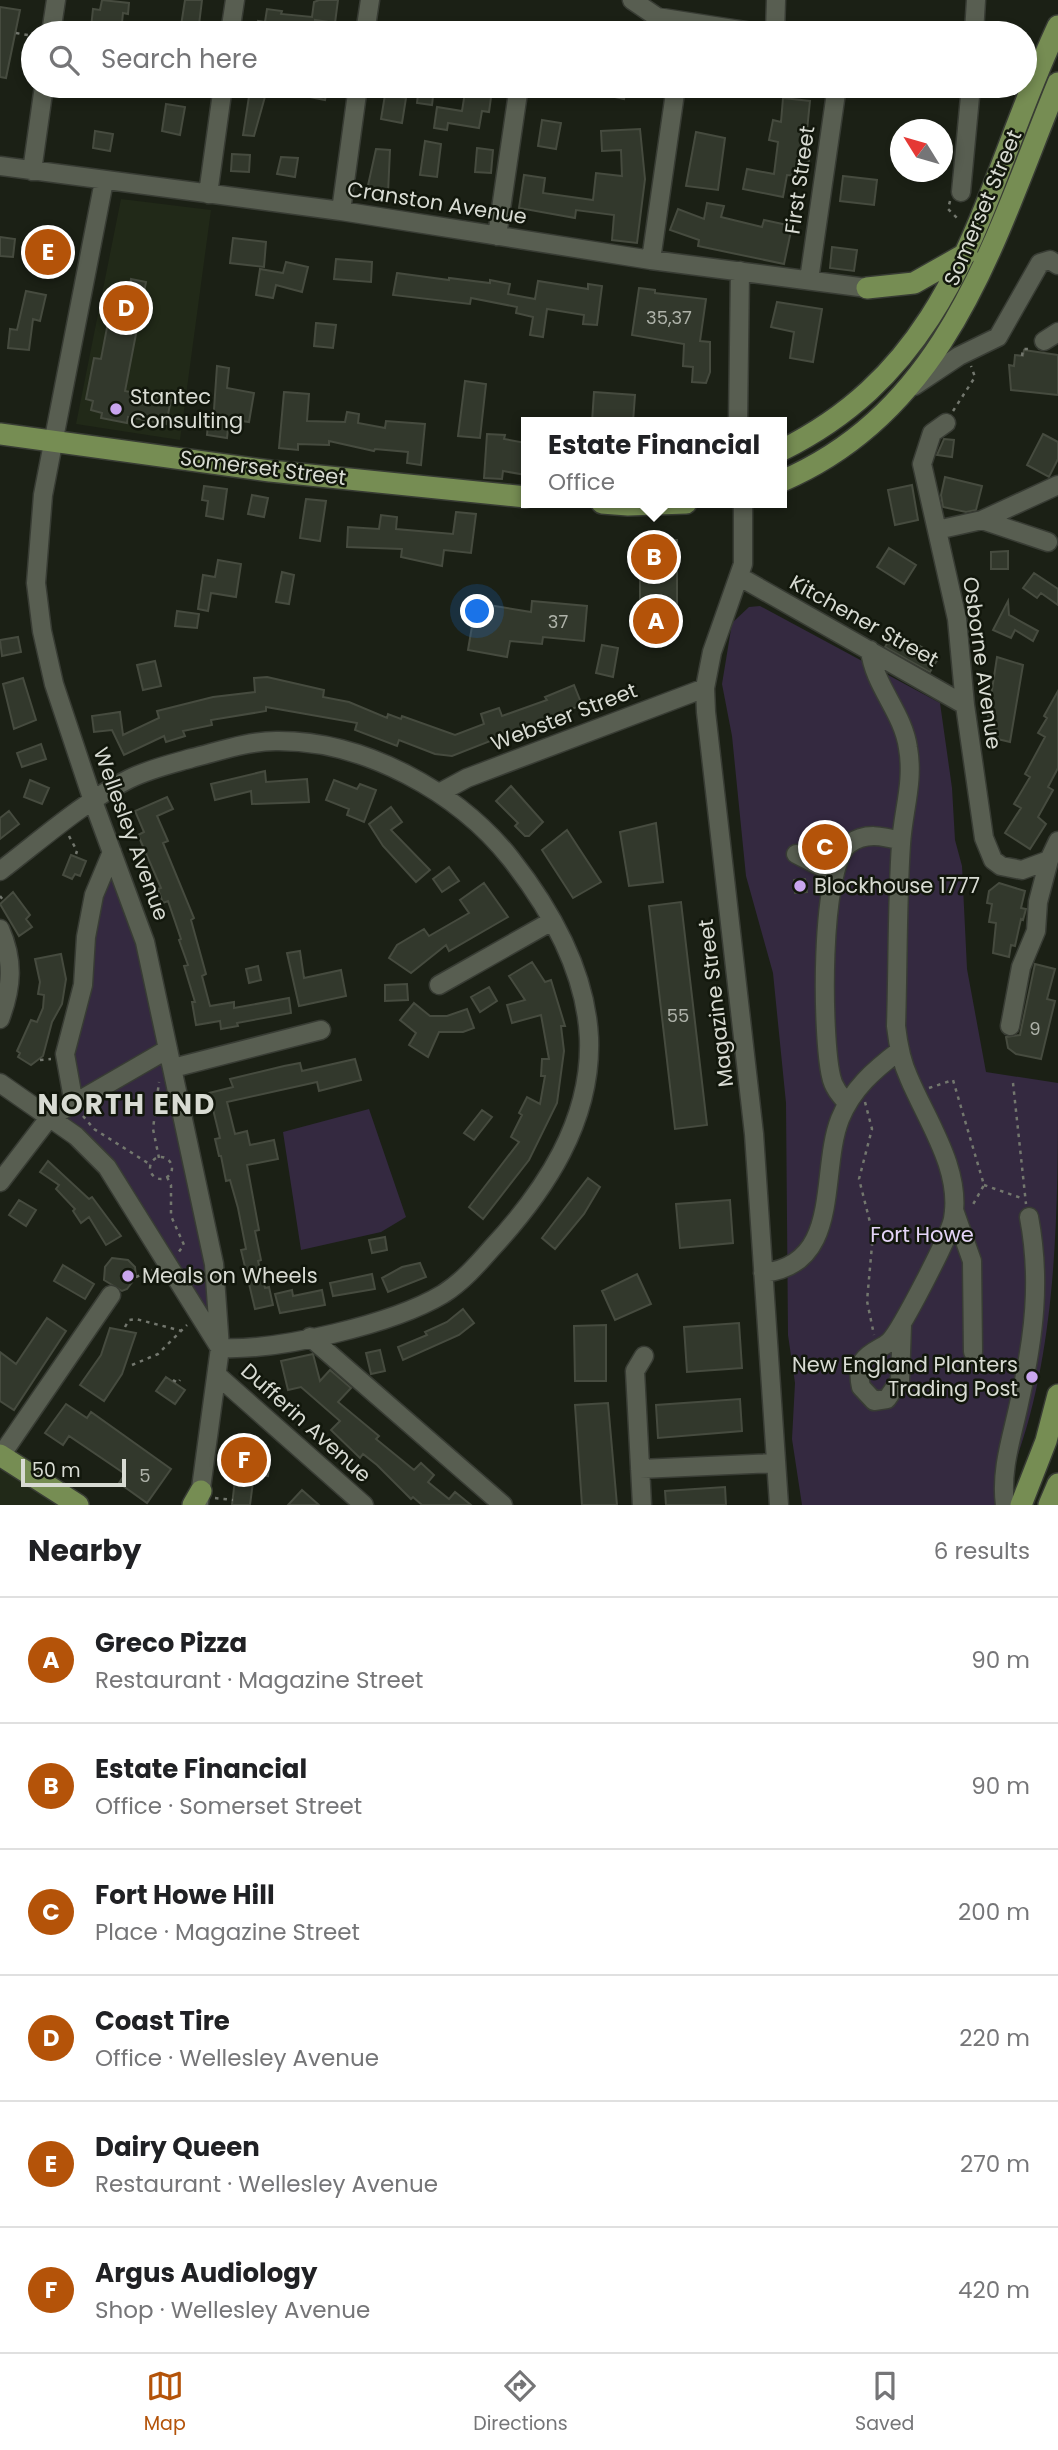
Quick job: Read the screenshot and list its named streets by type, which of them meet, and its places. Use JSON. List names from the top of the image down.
{
  "streets": {
    "main road": ["Somerset Street"],
    "street": [
      "First Street",
      "Cranston Avenue",
      "Kitchener Street",
      "Osborne Avenue",
      "Webster Street",
      "Wellesley Avenue",
      "Magazine Street",
      "Dufferin Avenue"
    ]
  },
  "crossings": [
    ["First Street", "Cranston Avenue"],
    ["Cranston Avenue", "Wellesley Avenue"],
    ["Somerset Street", "Wellesley Avenue"],
    ["Kitchener Street", "Osborne Avenue"],
    ["Kitchener Street", "Magazine Street"],
    ["Webster Street", "Magazine Street"],
    ["Wellesley Avenue", "Dufferin Avenue"]
  ],
  "districts": ["NORTH END"],
  "parks": ["Fort Howe"],
  "places": [
    "Stantec Consulting",
    "Blockhouse 1777",
    "Meals on Wheels",
    "New England Planters Trading Post"
  ],
  "house_numbers": [
    "35,37",
    "37",
    "55",
    "9",
    "5"
  ],
  "scale_bar": "50 m",
  "north": "top left",
  "page": {
    "search": "Search here",
    "pins": [
      "E",
      "D",
      "B",
      "A",
      "C",
      "F"
    ],
    "popup": ["Estate Financial", "Office"],
    "scale": "50 m",
    "heading": ["Nearby", "6 results"],
    "list": [
      {
        "mark": "A",
        "name": "Greco Pizza",
        "note": "Restaurant · Magazine Street",
        "value": "90 m"
      },
      {
        "mark": "B",
        "name": "Estate Financial",
        "note": "Office · Somerset Street",
        "value": "90 m"
      },
      {
        "mark": "C",
        "name": "Fort Howe Hill",
        "note": "Place · Magazine Street",
        "value": "200 m"
      },
      {
        "mark": "D",
        "name": "Coast Tire",
        "note": "Office · Wellesley Avenue",
        "value": "220 m"
      },
      {
        "mark": "E",
        "name": "Dairy Queen",
        "note": "Restaurant · Wellesley Avenue",
        "value": "270 m"
      },
      {
        "mark": "F",
        "name": "Argus Audiology",
        "note": "Shop · Wellesley Avenue",
        "value": "420 m"
      }
    ],
    "nav": ["Map", "Directions", "Saved"]
  }
}
